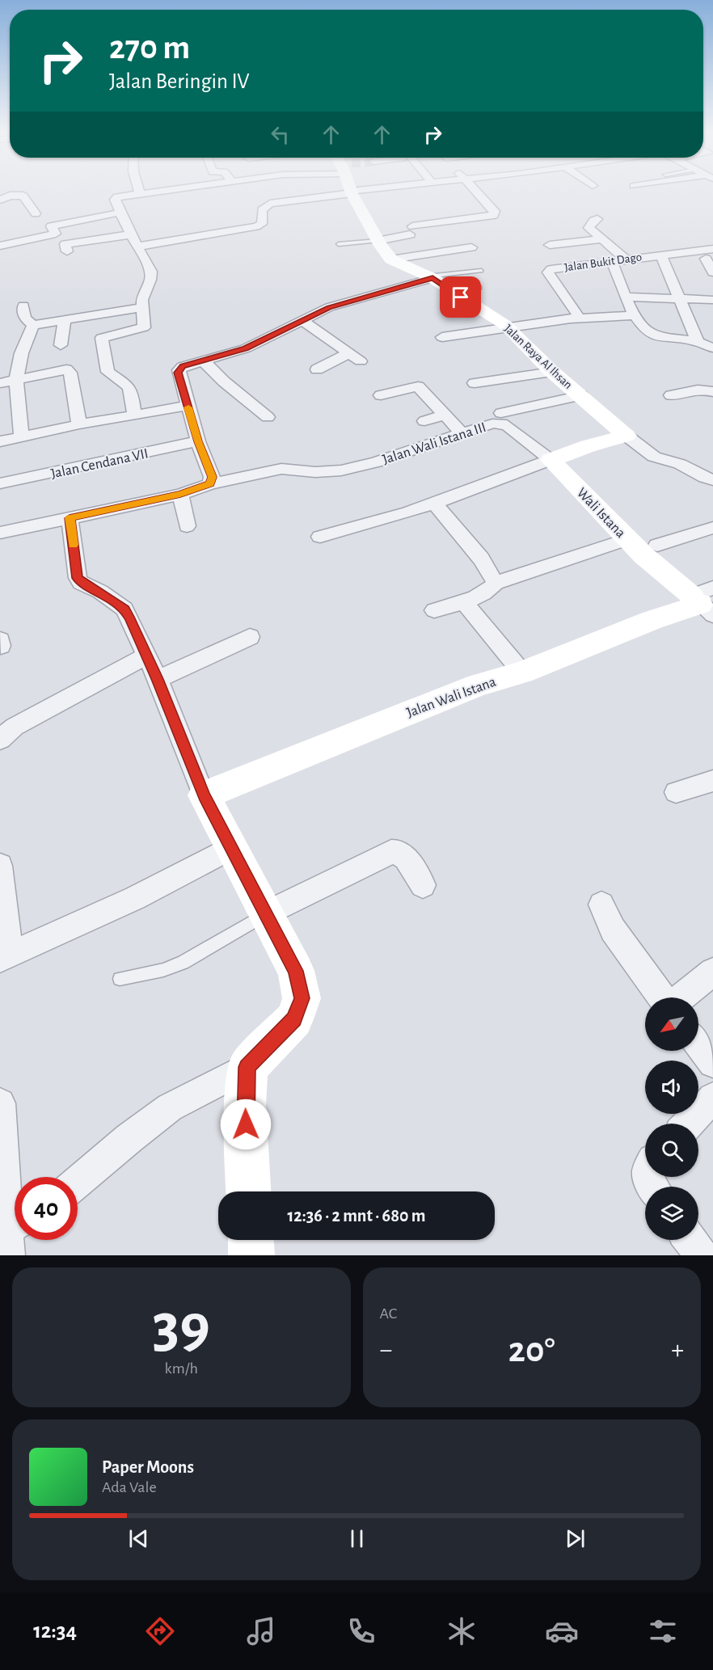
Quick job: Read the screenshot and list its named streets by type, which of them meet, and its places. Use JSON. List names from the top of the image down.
{
  "streets": {
    "street": [
      "Jalan Bukit Dago",
      "Jalan Raya Al Ihsan",
      "Jalan Wali Istana III",
      "Jalan Cendana VII",
      "Wali Istana",
      "Jalan Wali Istana"
    ]
  },
  "crossings": [
    ["Jalan Wali Istana III", "Wali Istana"],
    ["Wali Istana", "Jalan Wali Istana"]
  ],
  "north": "bottom left",
  "page": {
    "turn": ["270 m", "Jalan Beringin IV"],
    "limit": "40",
    "trip": "12:36 · 2 mnt · 680 m",
    "tile": [
      ["39", "km/h"],
      "AC"
    ],
    "heat": ["−", "20°", "+"],
    "song": ["Paper Moons", "Ada Vale"],
    "tabs": "12:34"
  }
}
